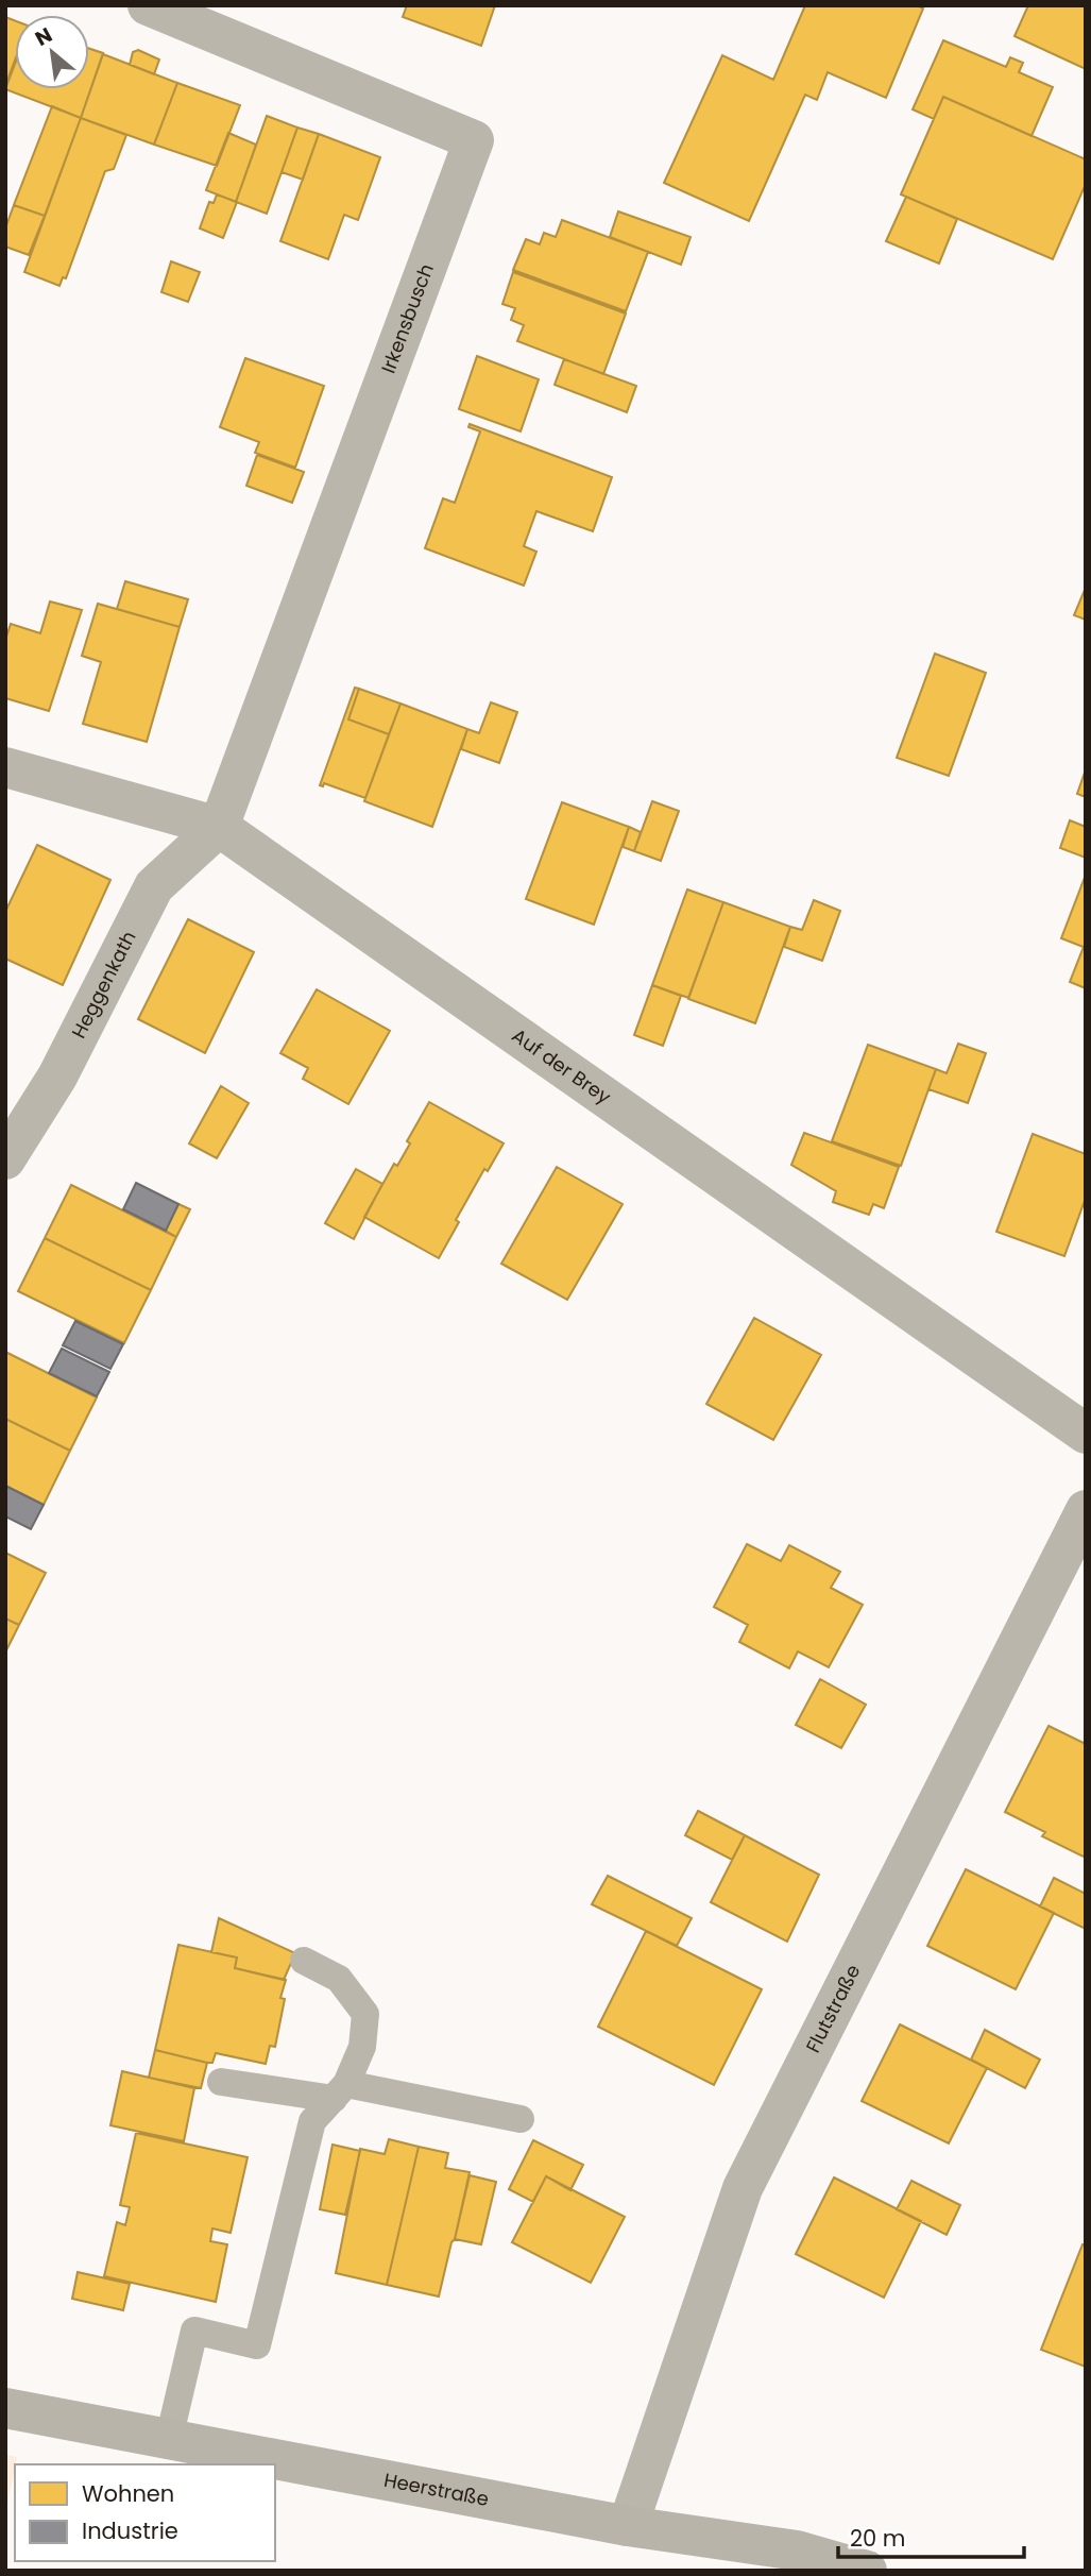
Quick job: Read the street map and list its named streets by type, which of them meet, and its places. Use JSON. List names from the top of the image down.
{
  "streets": {
    "main road": ["Heerstraße"],
    "street": [
      "Irkensbusch",
      "Heggenkath",
      "Auf der Brey",
      "Flutstraße"
    ]
  },
  "crossings": [
    ["Irkensbusch", "Heggenkath"],
    ["Irkensbusch", "Auf der Brey"],
    ["Heggenkath", "Auf der Brey"],
    ["Flutstraße", "Heerstraße"]
  ],
  "legend": ["Wohnen", "Industrie"],
  "scale_bar": "20 m",
  "north": "top left"
}
